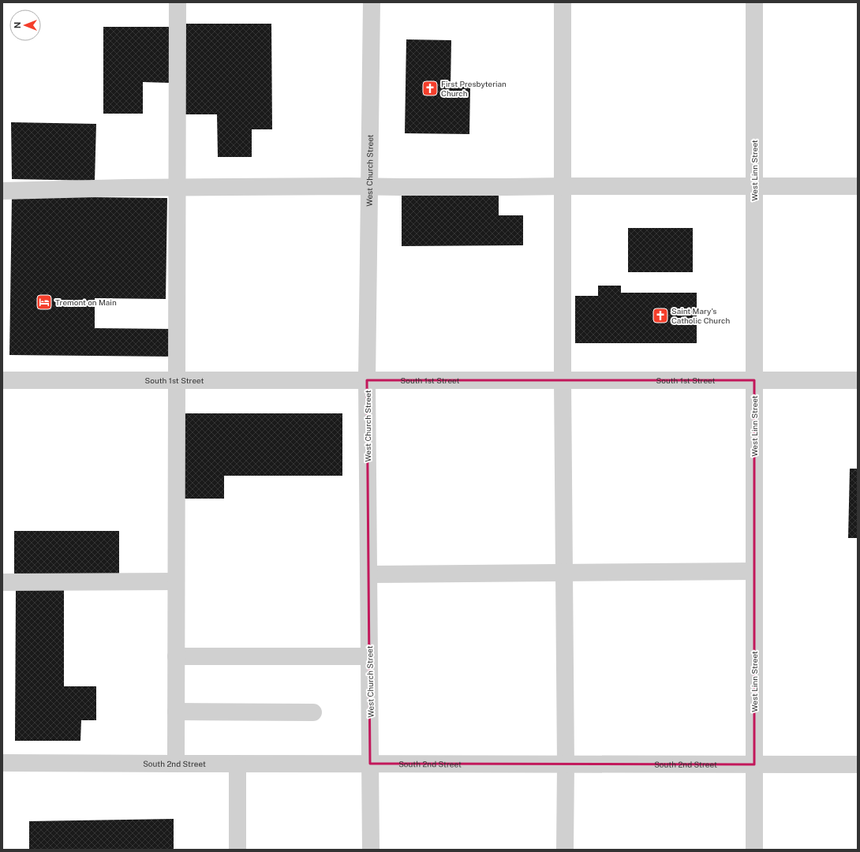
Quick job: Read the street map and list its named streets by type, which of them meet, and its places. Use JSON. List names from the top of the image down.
{
  "streets": {
    "street": [
      "West Church Street",
      "West Linn Street",
      "South 1st Street",
      "South 2nd Street"
    ]
  },
  "crossings": [
    ["West Church Street", "South 1st Street"],
    ["West Church Street", "South 2nd Street"],
    ["West Linn Street", "South 1st Street"],
    ["West Linn Street", "South 2nd Street"]
  ],
  "places": {
    "church": ["First Presbyterian Church", "Saint Mary's Catholic Church"],
    "hotel": ["Tremont on Main"]
  },
  "north": "left"
}
